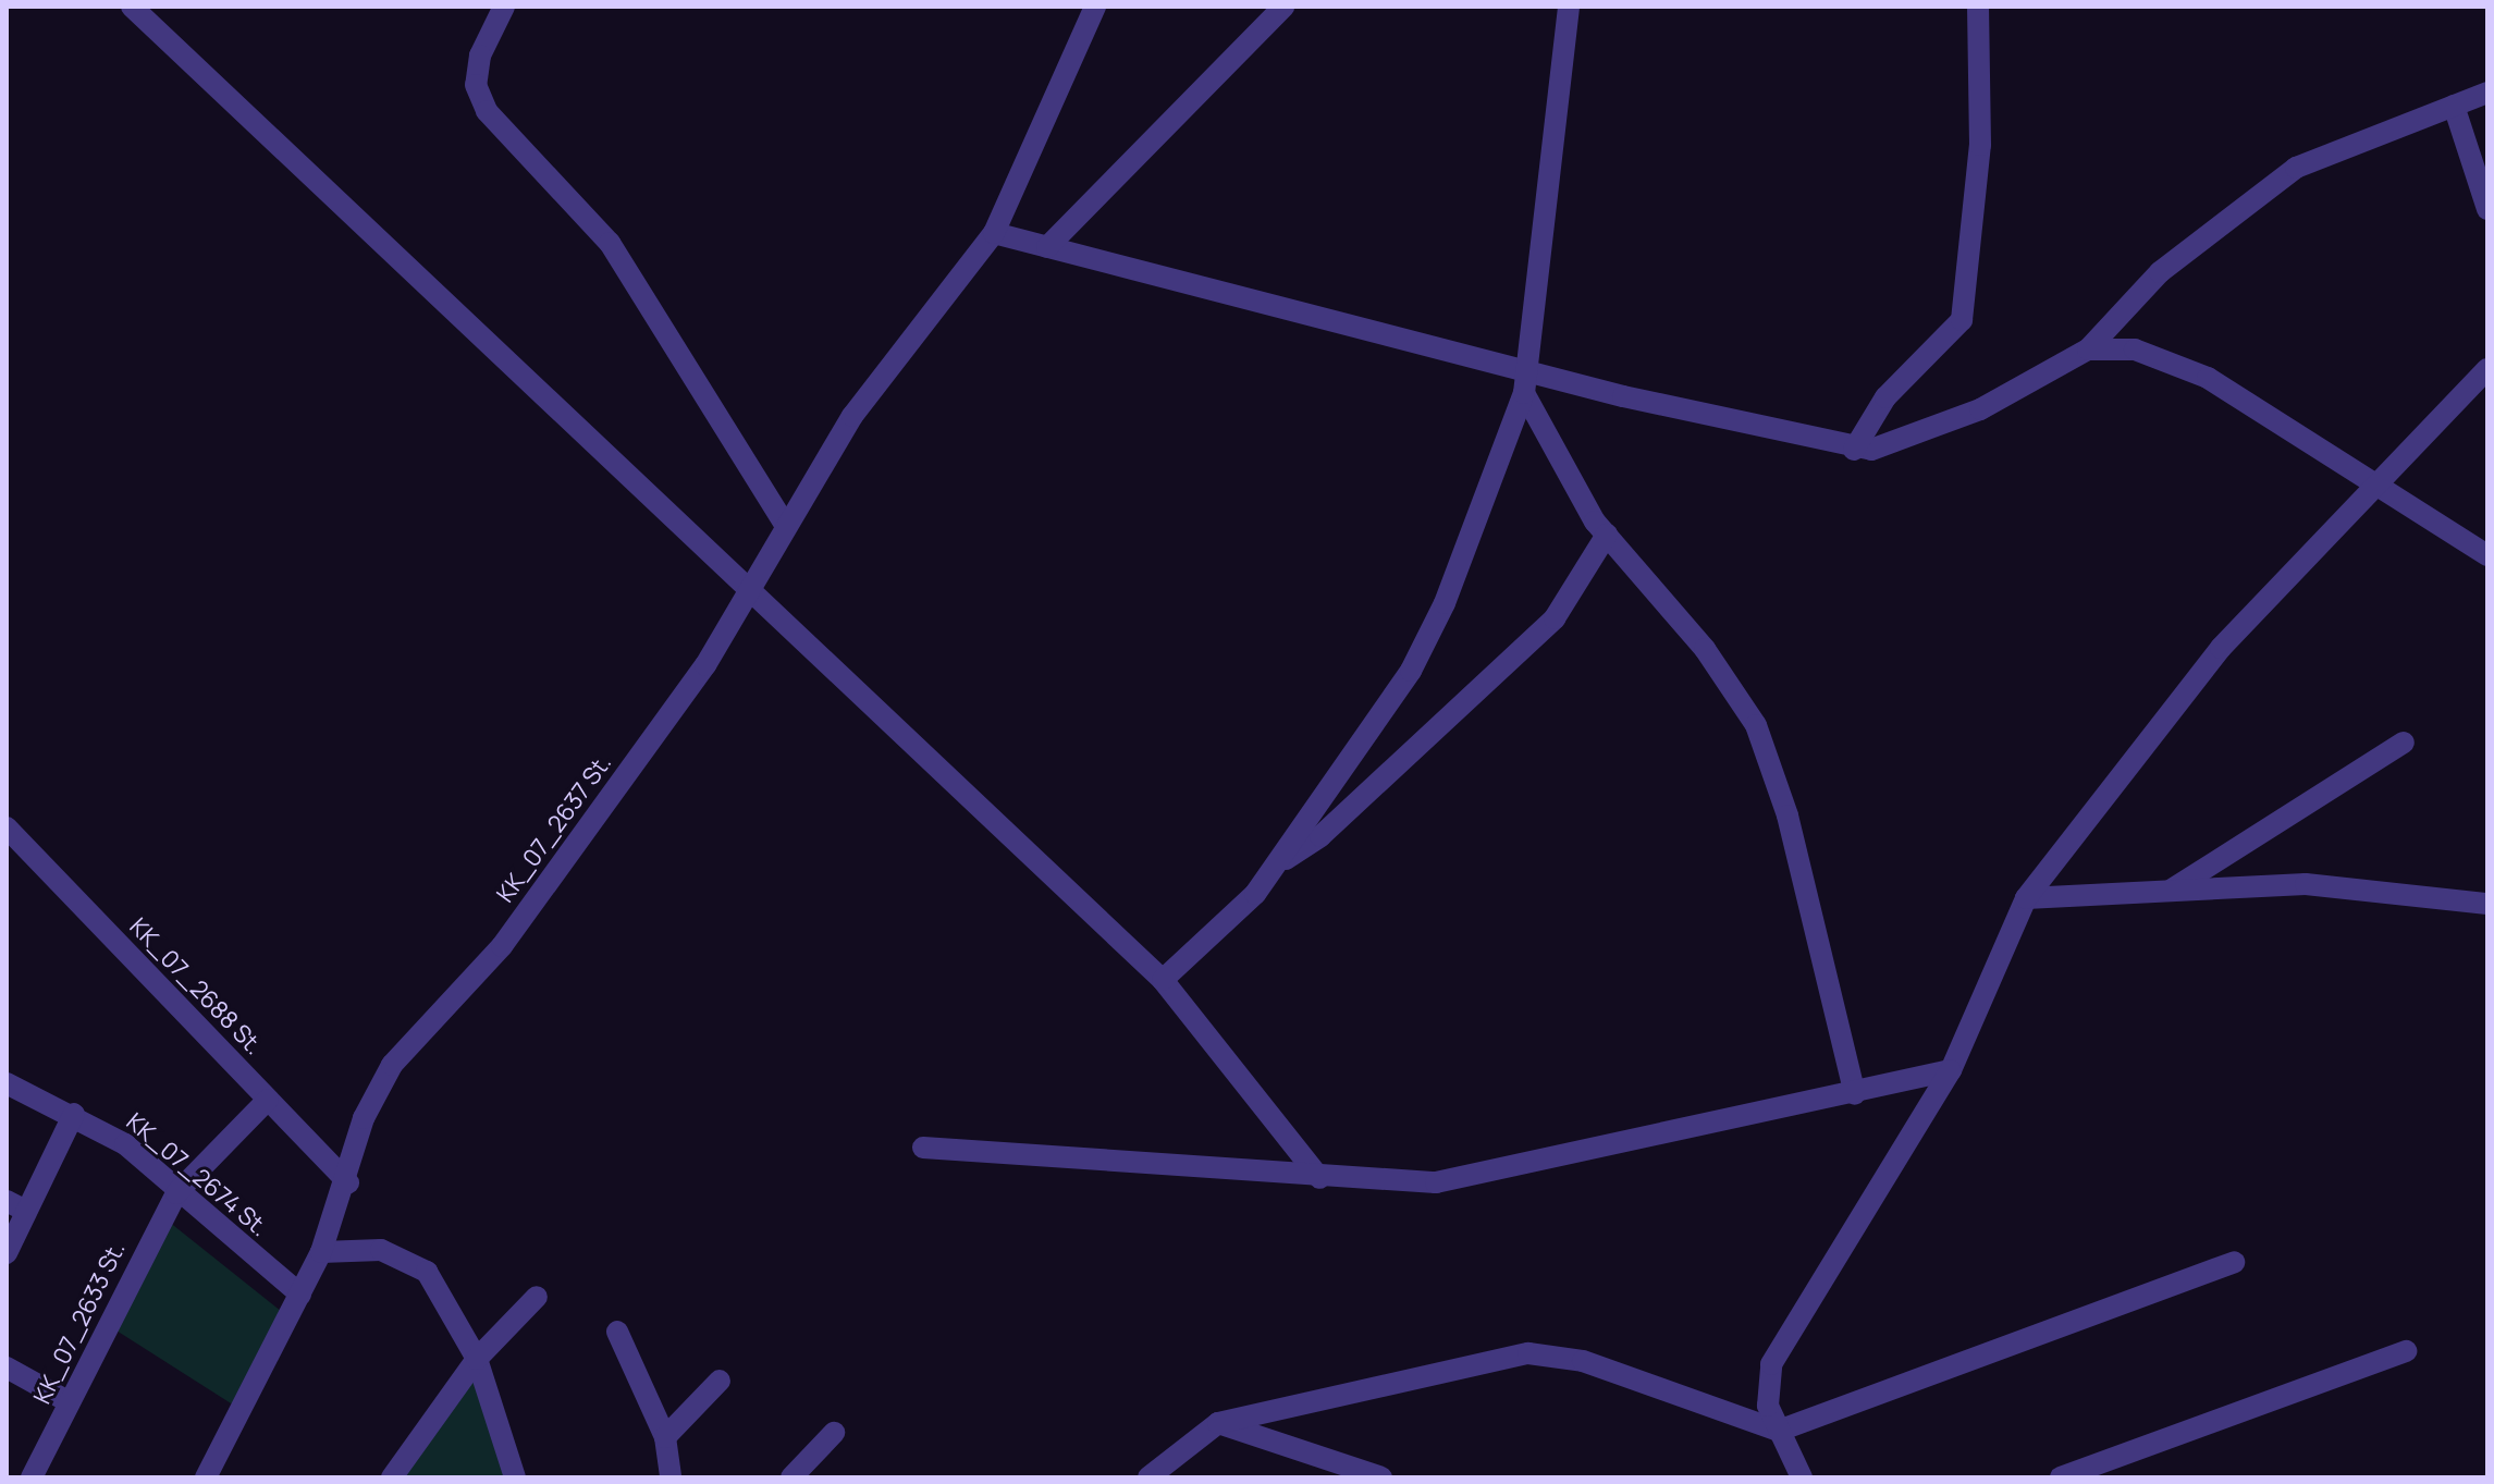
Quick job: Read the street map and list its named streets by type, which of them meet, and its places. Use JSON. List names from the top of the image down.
{
  "streets": {
    "street": [
      "KK_07_2637 St.",
      "KK_07_2688 St.",
      "KK_07_2674 St.",
      "KK_07_2633 St."
    ]
  },
  "crossings": [
    ["KK_07_2637 St.", "KK_07_2688 St."],
    ["KK_07_2637 St.", "KK_07_2674 St."],
    ["KK_07_2688 St.", "KK_07_2633 St."],
    ["KK_07_2674 St.", "KK_07_2633 St."]
  ]
}
